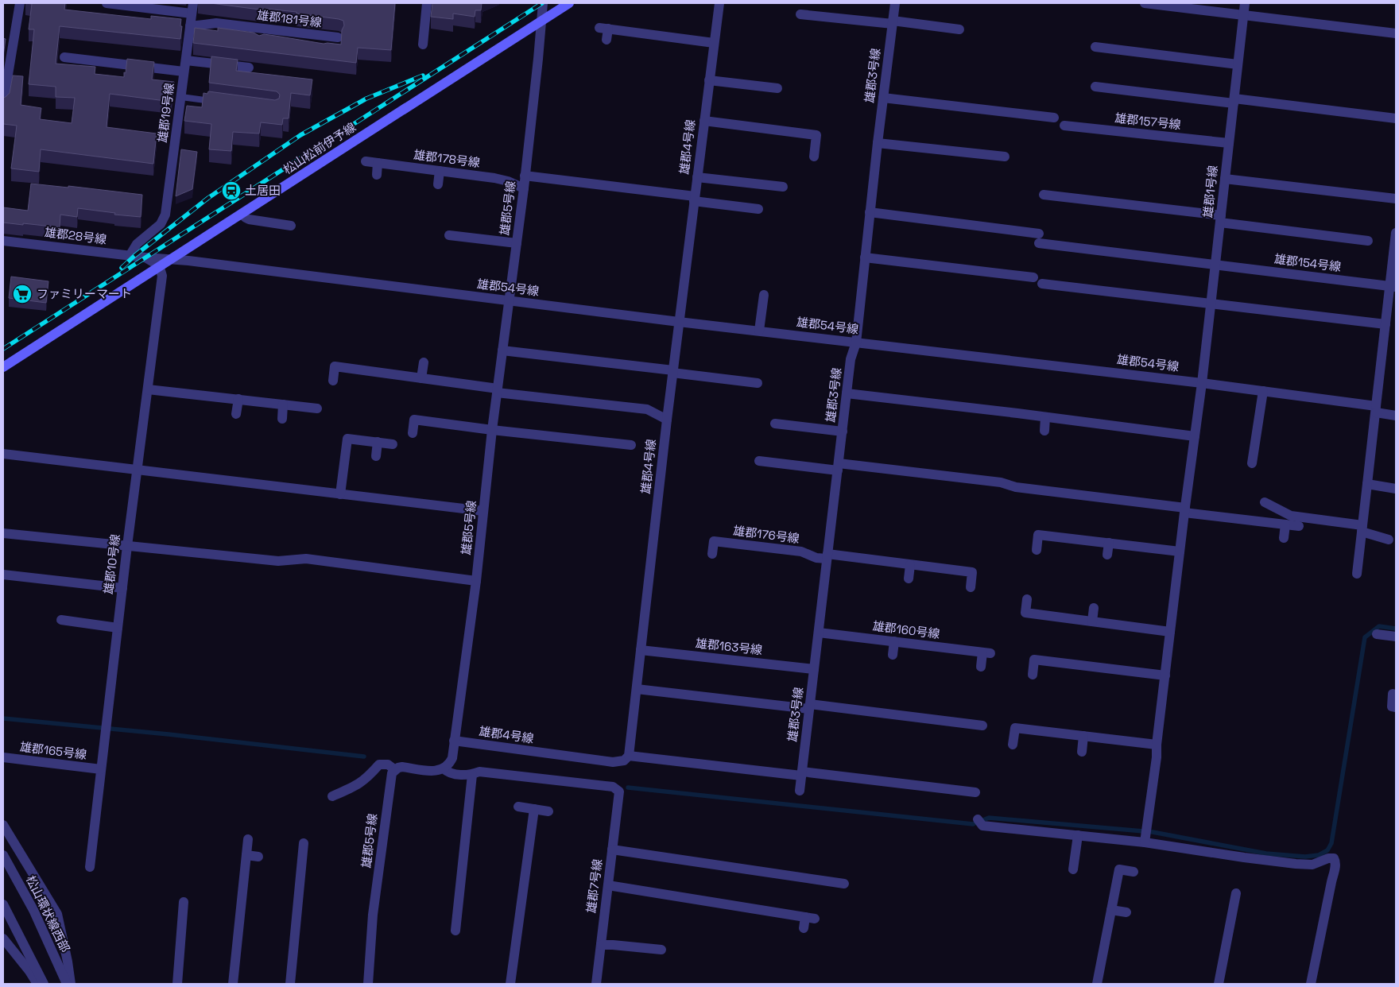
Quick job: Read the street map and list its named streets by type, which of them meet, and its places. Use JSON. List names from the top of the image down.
{
  "streets": {
    "main road": ["松山松前伊予線"],
    "street": [
      "雄郡181号線",
      "雄郡3号線",
      "雄郡19号線",
      "雄郡157号線",
      "雄郡4号線",
      "雄郡178号線",
      "雄郡1号線",
      "雄郡5号線",
      "雄郡28号線",
      "雄郡154号線",
      "雄郡54号線",
      "雄郡176号線",
      "雄郡10号線",
      "雄郡160号線",
      "雄郡163号線",
      "雄郡165号線",
      "雄郡7号線",
      "松山環状線西部"
    ]
  },
  "crossings": [
    ["雄郡181号線", "雄郡19号線"],
    ["雄郡3号線", "雄郡154号線"],
    ["雄郡3号線", "雄郡54号線"],
    ["雄郡3号線", "雄郡176号線"],
    ["雄郡3号線", "雄郡160号線"],
    ["雄郡3号線", "雄郡163号線"],
    ["雄郡19号線", "雄郡28号線"],
    ["雄郡157号線", "雄郡1号線"],
    ["雄郡4号線", "雄郡5号線"],
    ["雄郡4号線", "雄郡54号線"],
    ["雄郡4号線", "雄郡163号線"],
    ["松山松前伊予線", "雄郡5号線"],
    ["松山松前伊予線", "雄郡28号線"],
    ["松山松前伊予線", "雄郡54号線"],
    ["松山松前伊予線", "雄郡10号線"],
    ["雄郡178号線", "雄郡5号線"],
    ["雄郡1号線", "雄郡154号線"],
    ["雄郡1号線", "雄郡54号線"],
    ["雄郡5号線", "雄郡54号線"],
    ["雄郡28号線", "雄郡54号線"],
    ["雄郡28号線", "雄郡10号線"],
    ["雄郡10号線", "雄郡165号線"]
  ],
  "places": {
    "station": ["土居田"],
    "supermarket": ["ファミリーマート"]
  }
}
